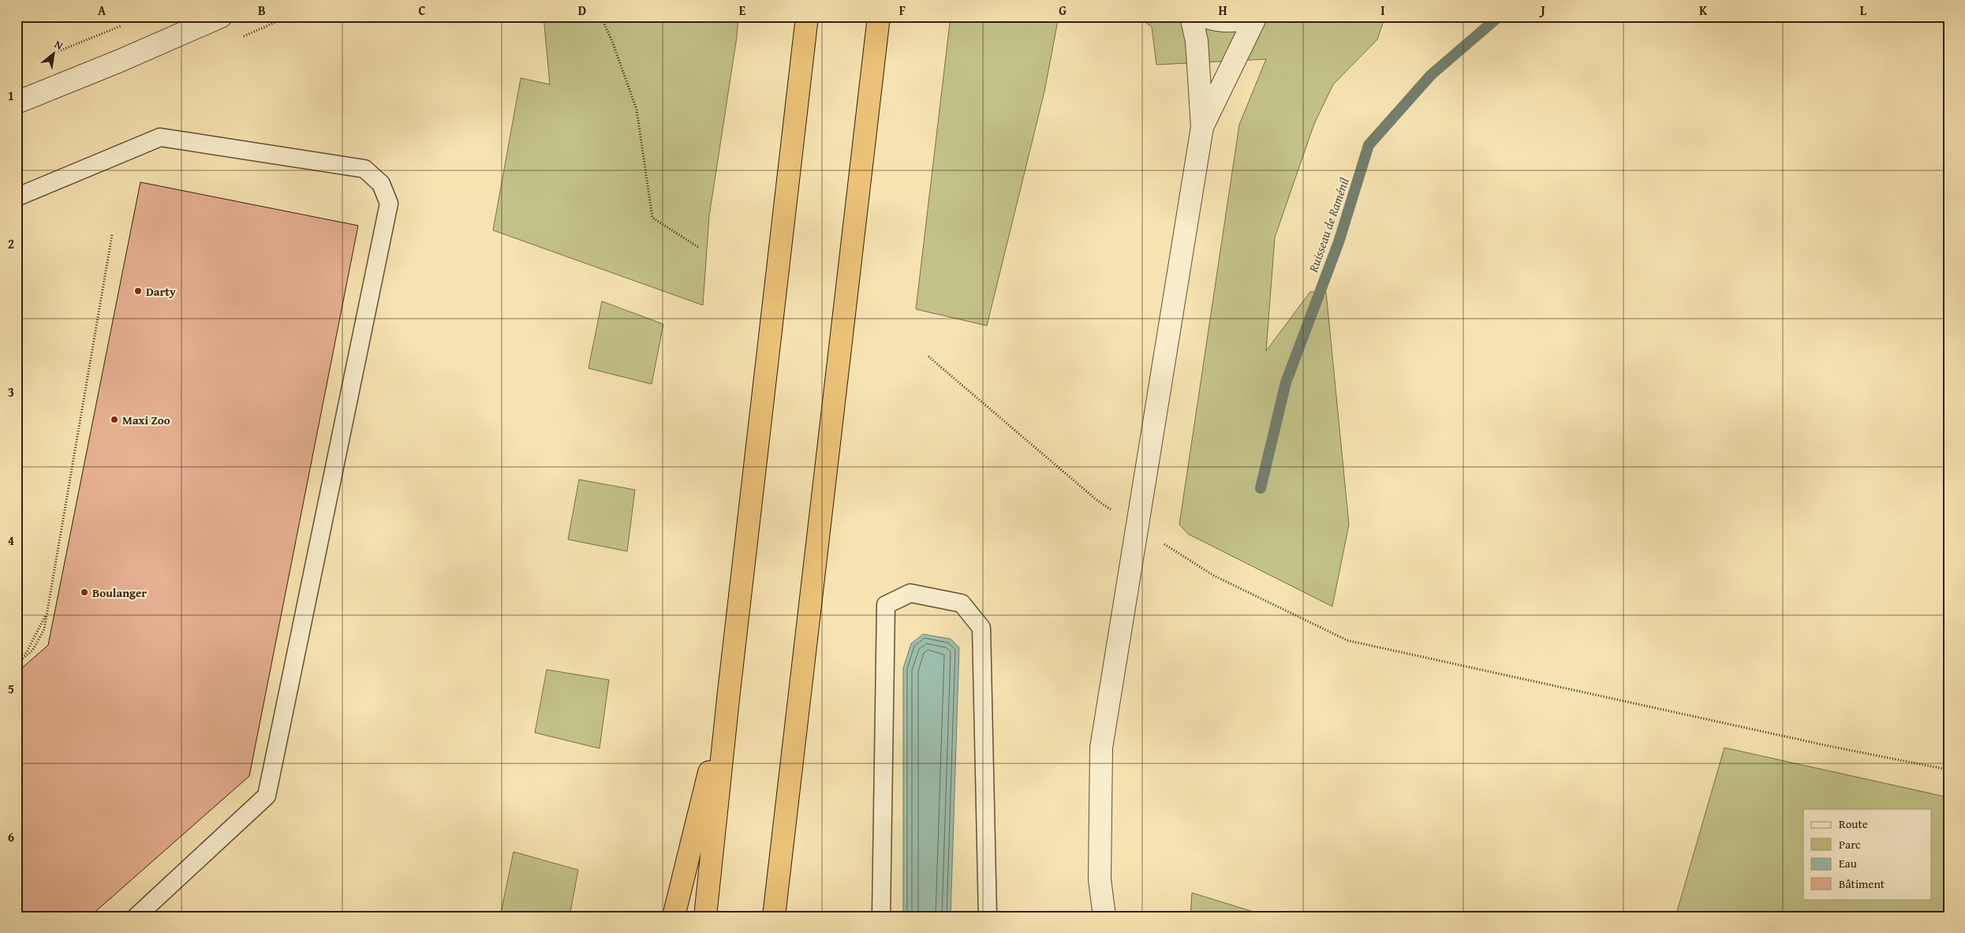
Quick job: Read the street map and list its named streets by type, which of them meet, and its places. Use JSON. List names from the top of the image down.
{
  "water": ["Ruisseau de Raménil"],
  "places": ["Darty", "Maxi Zoo", "Boulanger"],
  "legend": [
    "Route",
    "Parc",
    "Eau",
    "Bâtiment"
  ],
  "north": "top right",
  "grid": {
    "columns": [
      "A",
      "B",
      "C",
      "D",
      "E",
      "F",
      "G",
      "H",
      "I",
      "J",
      "K",
      "L"
    ],
    "rows": [
      "1",
      "2",
      "3",
      "4",
      "5",
      "6"
    ]
  }
}
